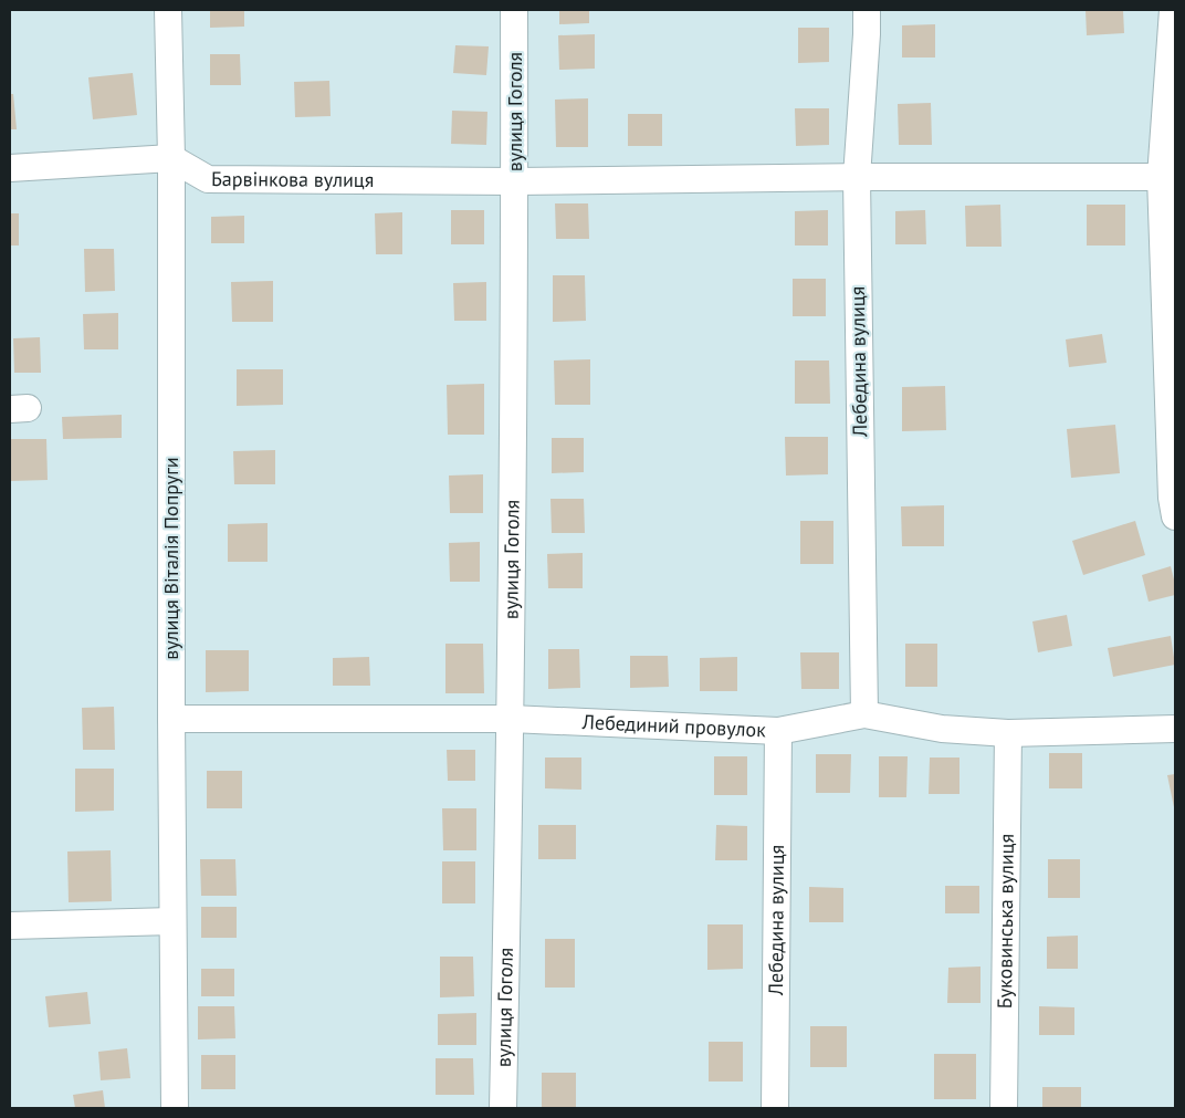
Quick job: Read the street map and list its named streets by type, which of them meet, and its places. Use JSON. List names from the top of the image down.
{
  "streets": {
    "street": [
      "вулиця Гоголя",
      "Барвінкова вулиця",
      "Лебедина вулиця",
      "вулиця Віталія Попруги",
      "Лебединий провулок",
      "Буковинська вулиця"
    ]
  },
  "crossings": [
    ["вулиця Гоголя", "Барвінкова вулиця"],
    ["вулиця Гоголя", "Лебединий провулок"],
    ["Барвінкова вулиця", "Лебедина вулиця"],
    ["Барвінкова вулиця", "вулиця Віталія Попруги"],
    ["Лебедина вулиця", "Лебединий провулок"],
    ["вулиця Віталія Попруги", "Лебединий провулок"],
    ["Лебединий провулок", "Буковинська вулиця"]
  ]
}
